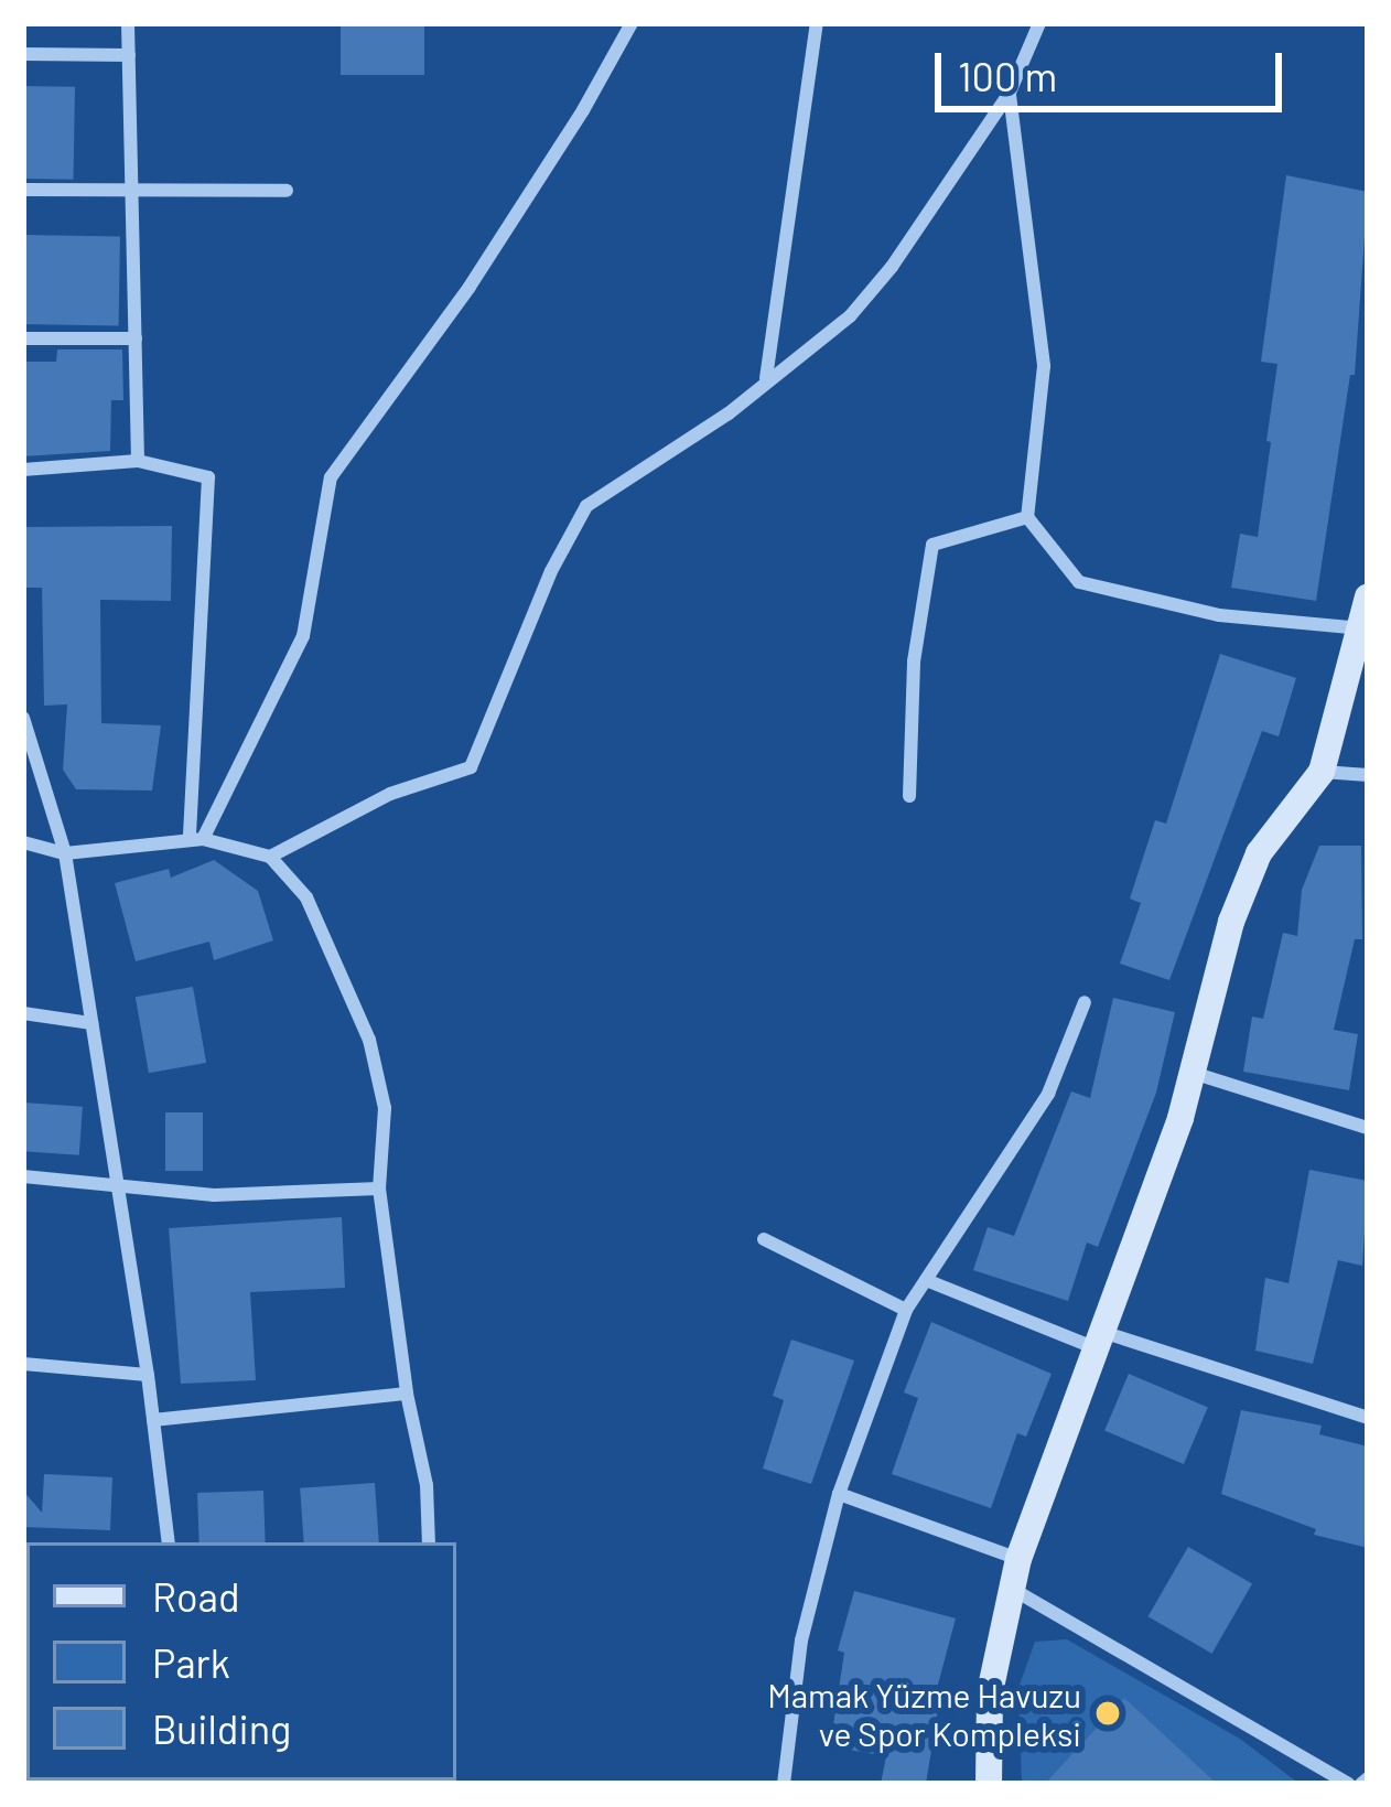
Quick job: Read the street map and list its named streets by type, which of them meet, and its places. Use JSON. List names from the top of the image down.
{
  "places": ["Mamak Yüzme Havuzu ve Spor Kompleksi"],
  "legend": ["Road", "Park", "Building"],
  "scale_bar": "100 m"
}
